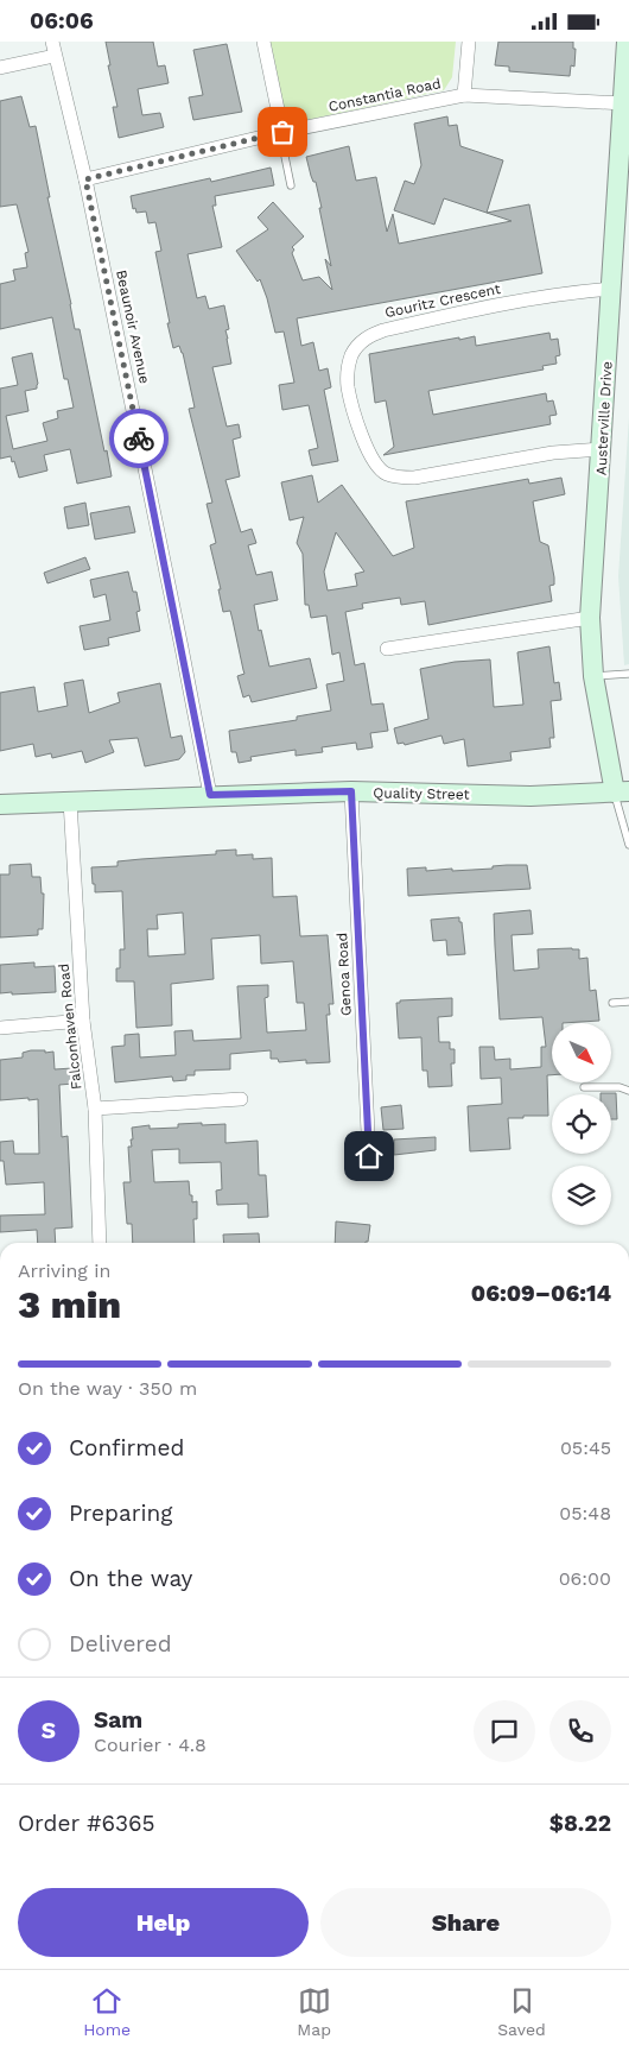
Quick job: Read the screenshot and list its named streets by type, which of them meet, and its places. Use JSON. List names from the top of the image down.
{
  "streets": {
    "street": [
      "Constantia Road",
      "Gouritz Crescent",
      "Beaunoir Avenue",
      "Austerville Drive",
      "Quality Street",
      "Genoa Road",
      "Falconhaven Road"
    ]
  },
  "crossings": [
    ["Constantia Road", "Beaunoir Avenue"],
    ["Constantia Road", "Austerville Drive"],
    ["Gouritz Crescent", "Austerville Drive"],
    ["Beaunoir Avenue", "Quality Street"],
    ["Austerville Drive", "Quality Street"],
    ["Quality Street", "Genoa Road"],
    ["Quality Street", "Falconhaven Road"]
  ],
  "north": "bottom right",
  "page": {
    "status": "06:06",
    "heading": ["3 min", "Arriving in", "06:09–06:14"],
    "panel": [
      "Sam",
      "Courier · 4.8",
      "Order #6365",
      "$8.22"
    ],
    "bar": "On the way · 350 m",
    "list": [
      ["Confirmed", "05:45"],
      ["Preparing", "05:48"],
      ["On the way", "06:00"],
      "Delivered"
    ],
    "round": "S",
    "buttons": ["Help", "Share"],
    "tabs": ["Home", "Map", "Saved"]
  }
}
